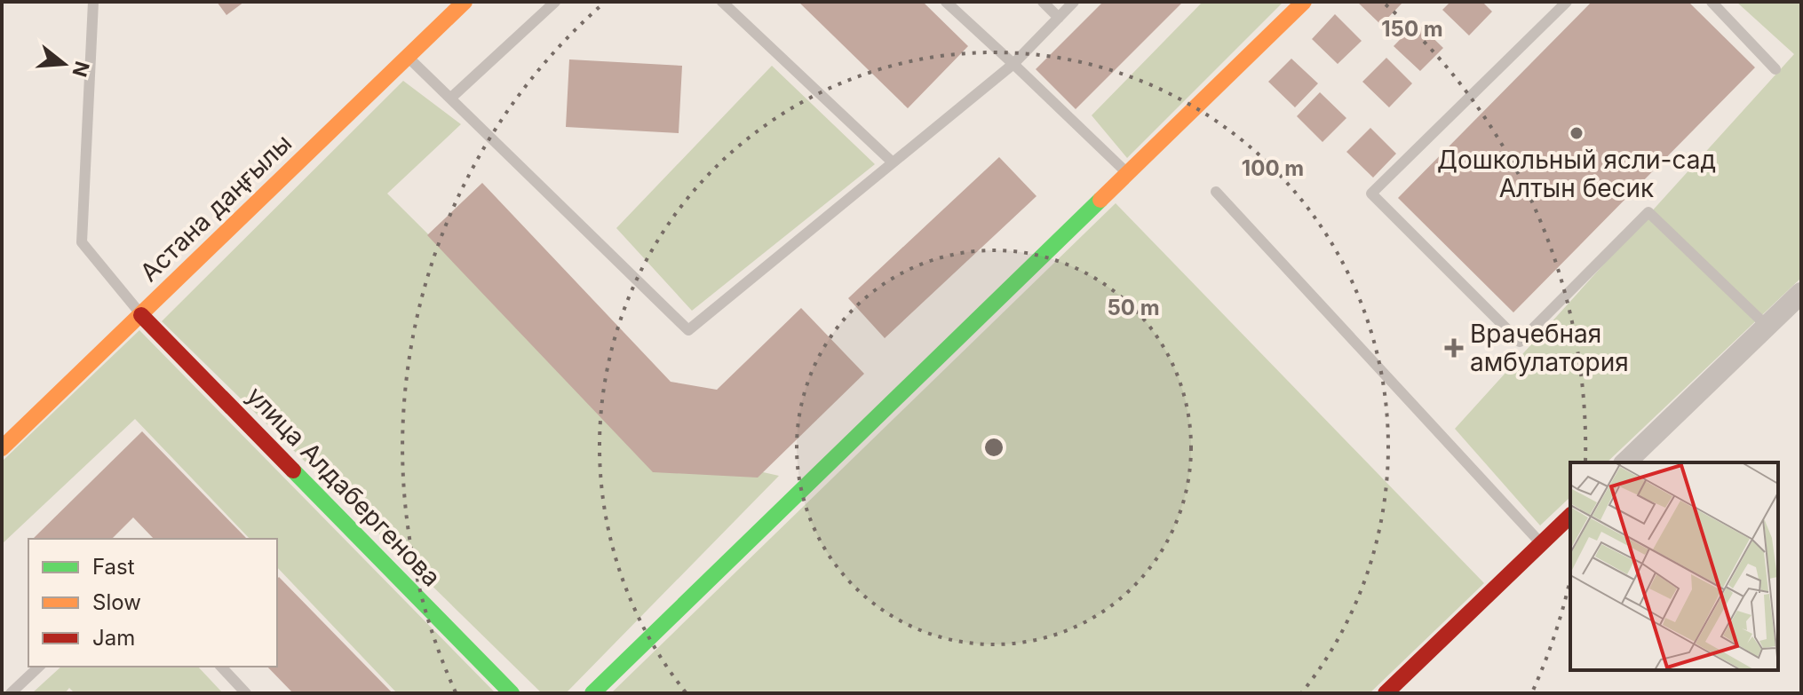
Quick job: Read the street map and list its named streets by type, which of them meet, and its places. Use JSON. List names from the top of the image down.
{
  "streets": {
    "street": ["Астана даңғылы", "улица Алдабергенова"]
  },
  "crossings": [
    ["Астана даңғылы", "улица Алдабергенова"]
  ],
  "places": {
    "other": ["Дошкольный ясли-сад Алтын бесик"],
    "health": ["Врачебная амбулатория"]
  },
  "legend": ["Fast", "Slow", "Jam"],
  "north": "right",
  "rings": ["150 m", "100 m", "50 m"]
}
